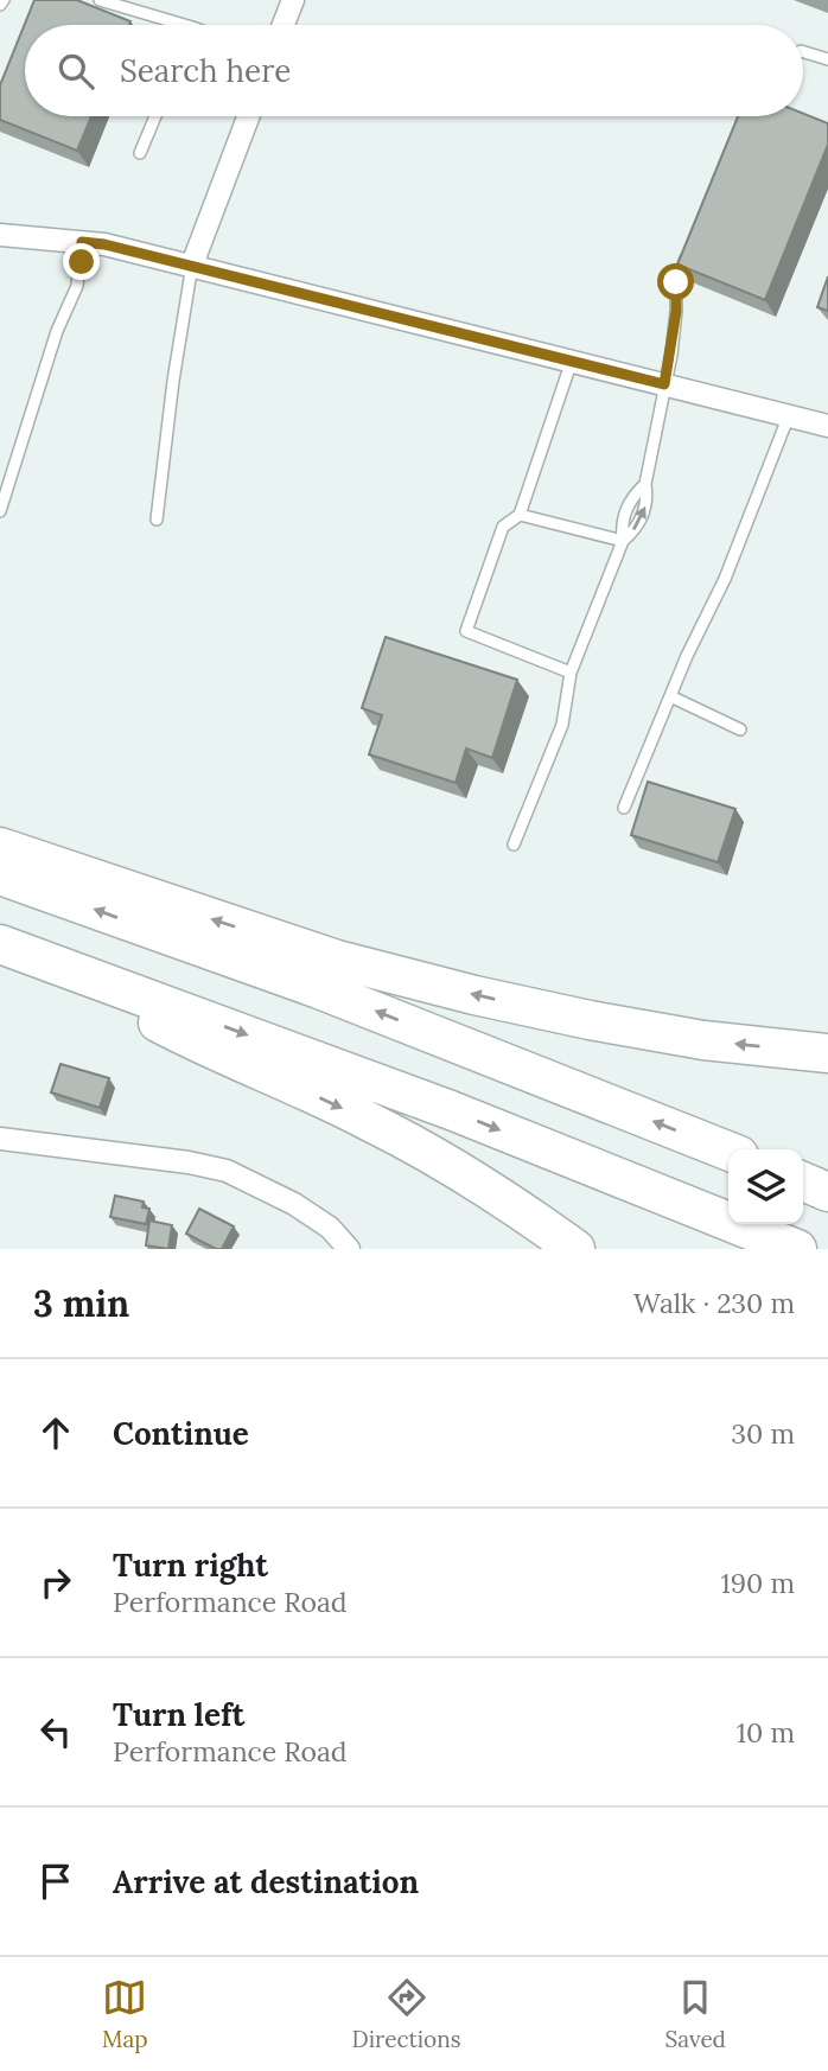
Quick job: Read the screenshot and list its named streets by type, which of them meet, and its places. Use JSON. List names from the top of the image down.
{
  "page": {
    "search": "Search here",
    "heading": ["3 min", "Walk · 230 m"],
    "list": [
      ["Continue", "30 m"],
      ["Turn right", "Performance Road", "190 m"],
      ["Turn left", "Performance Road", "10 m"],
      "Arrive at destination"
    ],
    "nav": ["Map", "Directions", "Saved"]
  }
}
